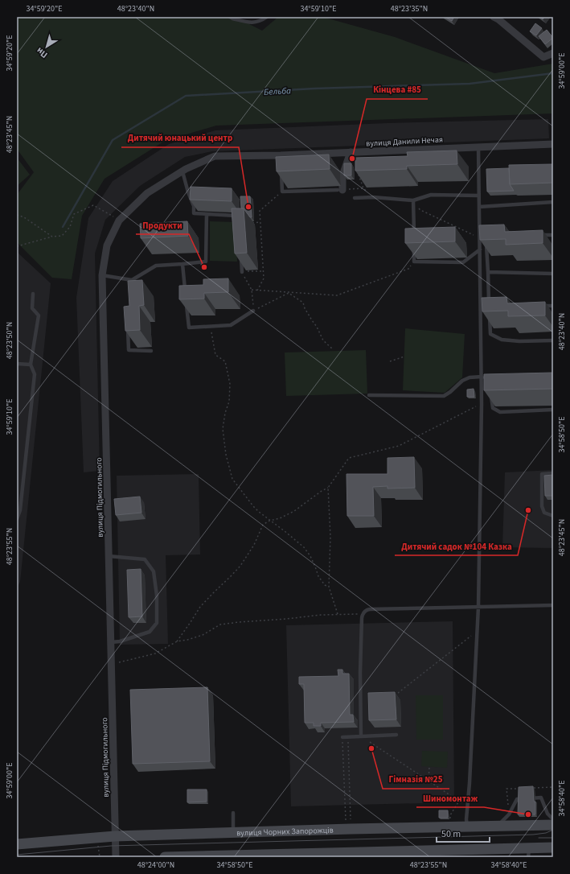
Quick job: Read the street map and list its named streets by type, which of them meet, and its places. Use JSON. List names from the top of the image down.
{
  "streets": {
    "main road": ["вулиця Чорних Запорожців"],
    "street": ["вулиця Данили Нечая", "вулиця Підмогильного"]
  },
  "crossings": [
    ["вулиця Данили Нечая", "вулиця Підмогильного"],
    ["вулиця Підмогильного", "вулиця Чорних Запорожців"]
  ],
  "water": ["Бельба"],
  "places": [
    "Кінцева #85",
    "Дитячий юнацький центр",
    "Продукти",
    "Дитячий садок №104 Казка",
    "Гімназія №25",
    "Шиномонтаж"
  ],
  "scale_bar": "50 m",
  "north": "bottom left",
  "coordinates": [
    "34°59'20\"E",
    "48°23'40\"N",
    "34°59'10\"E",
    "48°23'35\"N",
    "34°59'00\"E",
    "48°23'45\"N",
    "48°23'50\"N",
    "34°58'50\"E",
    "48°23'55\"N",
    "34°58'40\"E",
    "48°24'00\"N"
  ]
}
